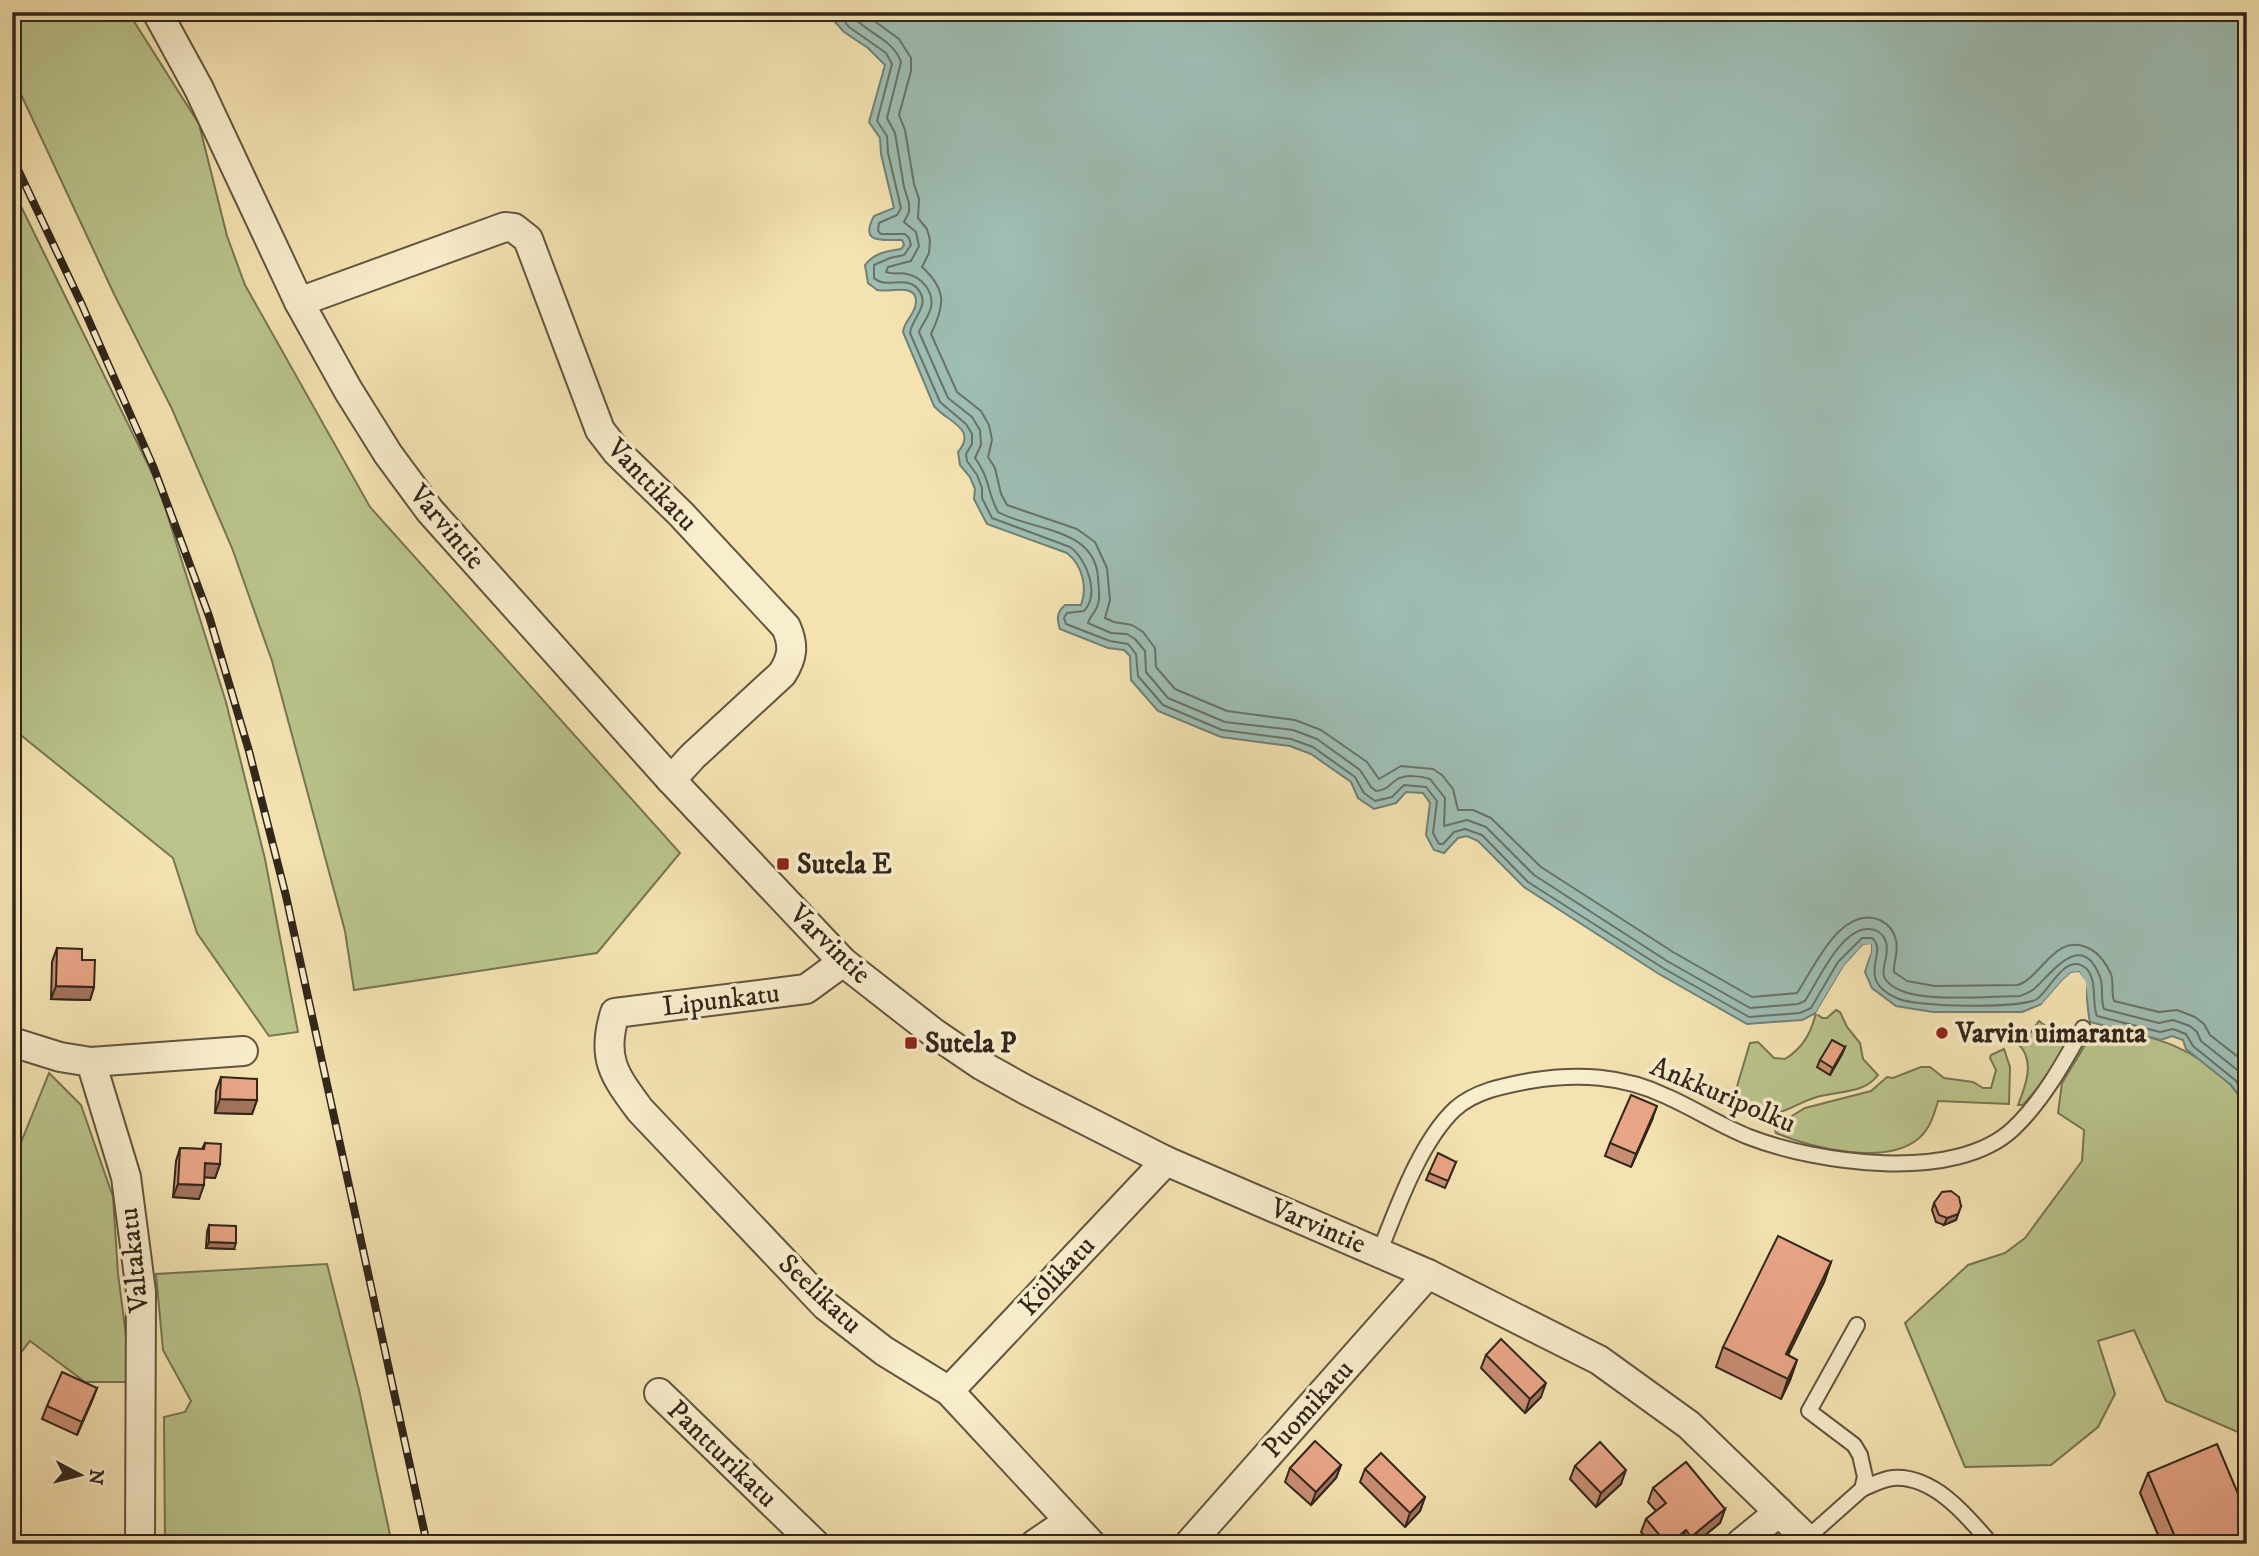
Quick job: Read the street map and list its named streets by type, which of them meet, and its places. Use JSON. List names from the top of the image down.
{
  "streets": {
    "street": [
      "Vanttikatu",
      "Varvintie",
      "Lipunkatu",
      "Valtakatu",
      "Kölikatu",
      "Seelikatu",
      "Puomikatu",
      "Pantturikatu"
    ],
    "lane": ["Ankkuripolku"]
  },
  "crossings": [
    ["Vanttikatu", "Varvintie"],
    ["Varvintie", "Lipunkatu"],
    ["Varvintie", "Ankkuripolku"],
    ["Varvintie", "Kölikatu"],
    ["Varvintie", "Puomikatu"],
    ["Lipunkatu", "Seelikatu"],
    ["Kölikatu", "Seelikatu"]
  ],
  "places": {
    "transit": ["Sutela E", "Sutela P"],
    "other": ["Varvin uimaranta"]
  },
  "north": "right"
}
